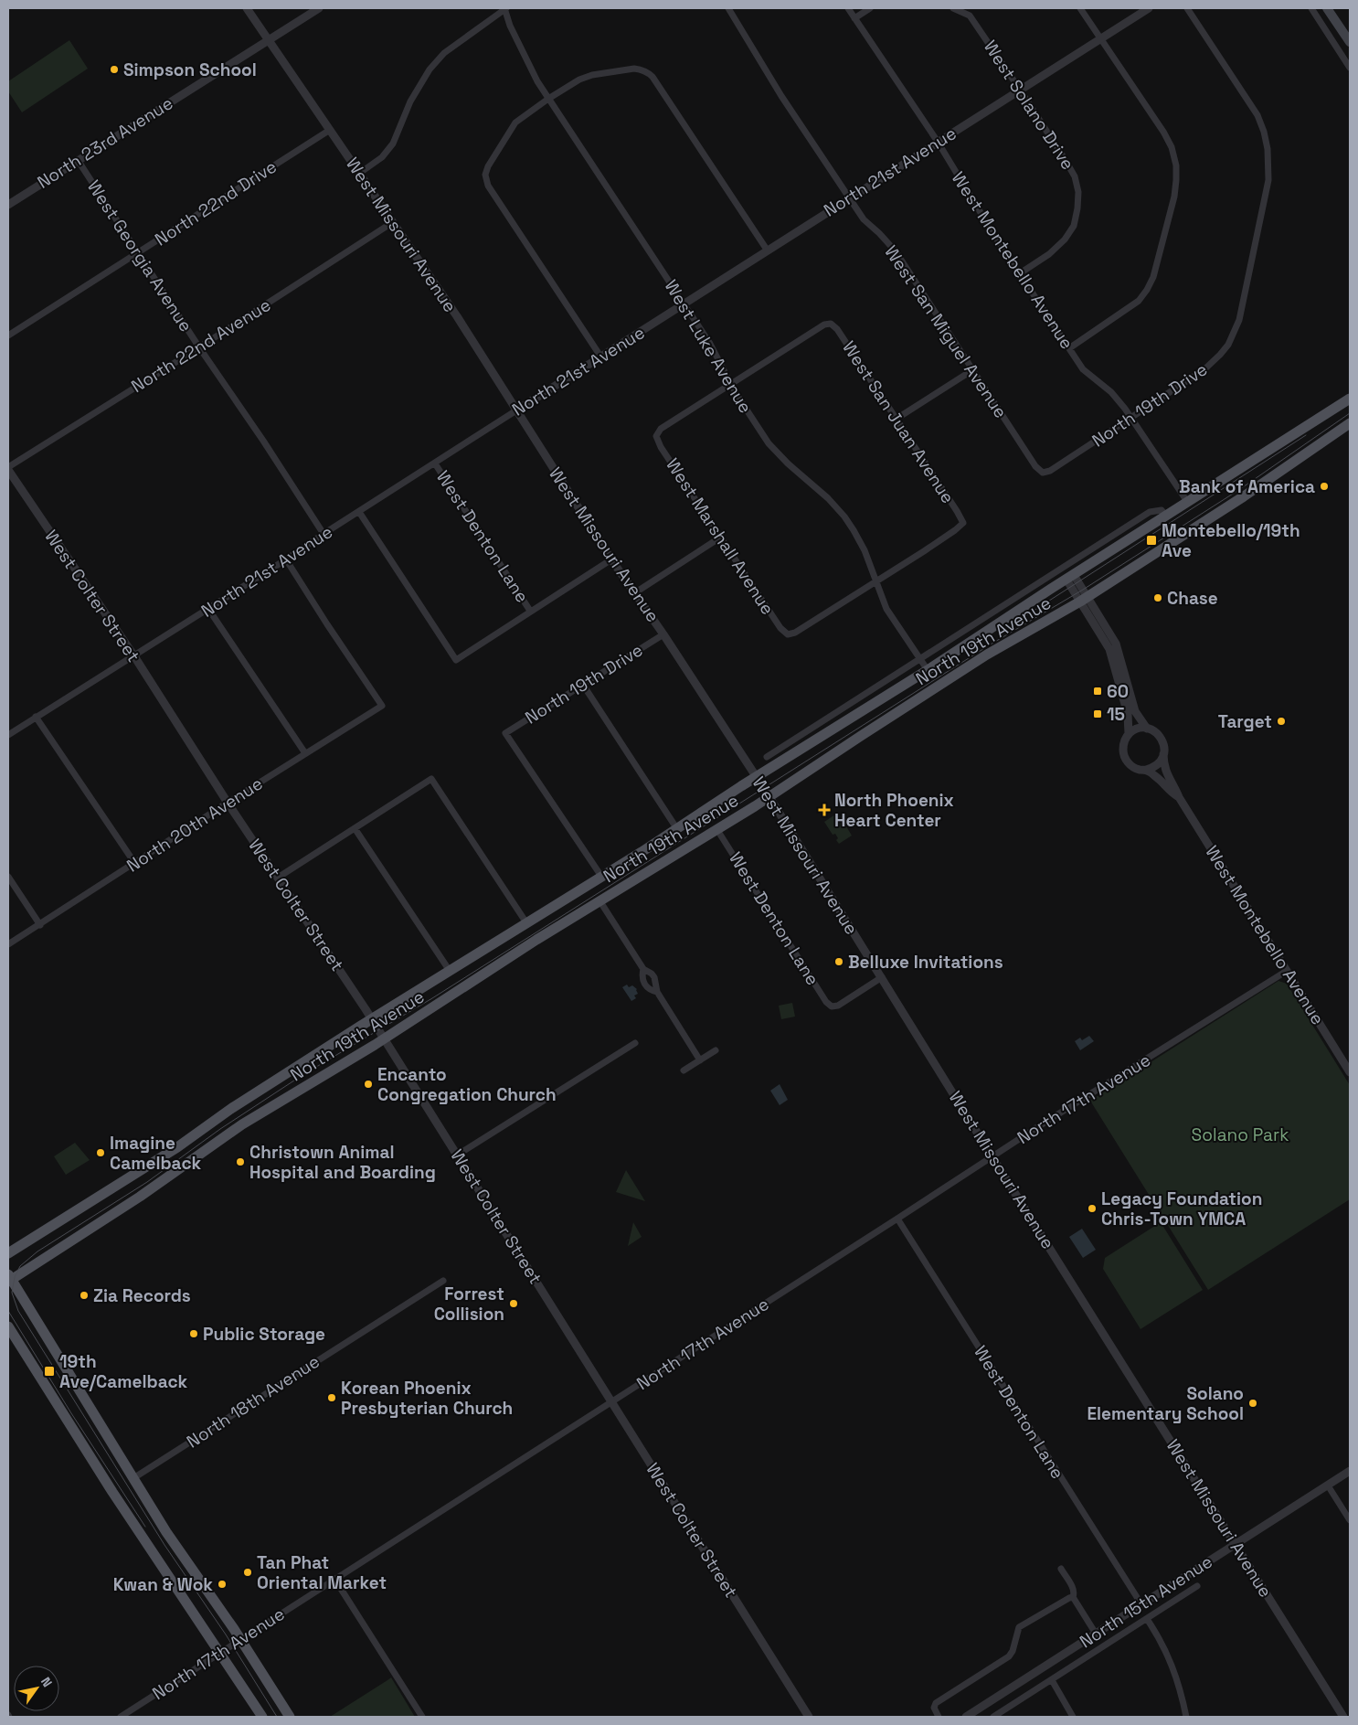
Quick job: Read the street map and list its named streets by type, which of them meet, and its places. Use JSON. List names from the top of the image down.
{
  "streets": {
    "main road": ["North 19th Avenue"],
    "street": [
      "West Solano Drive",
      "North 23rd Avenue",
      "North 21st Avenue",
      "North 22nd Drive",
      "West Missouri Avenue",
      "West Georgia Avenue",
      "West Montebello Avenue",
      "West San Miguel Avenue",
      "North 22nd Avenue",
      "West Luke Avenue",
      "North 19th Drive",
      "West San Juan Avenue",
      "West Denton Lane",
      "West Marshall Avenue",
      "West Colter Street",
      "North 20th Avenue",
      "North 17th Avenue",
      "North 18th Avenue",
      "North 15th Avenue"
    ]
  },
  "crossings": [
    ["West Solano Drive", "North 21st Avenue"],
    ["West Solano Drive", "West Montebello Avenue"],
    ["North 23rd Avenue", "West Missouri Avenue"],
    ["North 23rd Avenue", "West Georgia Avenue"],
    ["North 21st Avenue", "West Missouri Avenue"],
    ["North 21st Avenue", "West Georgia Avenue"],
    ["North 21st Avenue", "West Montebello Avenue"],
    ["North 21st Avenue", "West San Miguel Avenue"],
    ["North 21st Avenue", "West Luke Avenue"],
    ["North 21st Avenue", "West Denton Lane"],
    ["North 21st Avenue", "West Colter Street"],
    ["North 21st Avenue", "North 20th Avenue"],
    ["North 22nd Drive", "West Missouri Avenue"],
    ["North 22nd Drive", "West Georgia Avenue"],
    ["West Missouri Avenue", "North 22nd Avenue"],
    ["West Missouri Avenue", "North 19th Drive"],
    ["West Missouri Avenue", "West Denton Lane"],
    ["West Missouri Avenue", "North 19th Avenue"],
    ["West Missouri Avenue", "North 17th Avenue"],
    ["West Missouri Avenue", "North 15th Avenue"],
    ["West Georgia Avenue", "North 22nd Avenue"],
    ["West Montebello Avenue", "North 19th Drive"],
    ["West Montebello Avenue", "North 19th Avenue"],
    ["West Montebello Avenue", "North 17th Avenue"],
    ["West San Miguel Avenue", "North 19th Drive"],
    ["North 22nd Avenue", "West Colter Street"],
    ["West Luke Avenue", "West San Juan Avenue"],
    ["West Luke Avenue", "West Marshall Avenue"],
    ["West Luke Avenue", "North 19th Avenue"],
    ["North 19th Drive", "North 19th Avenue"],
    ["West San Juan Avenue", "West Marshall Avenue"],
    ["West Denton Lane", "North 19th Avenue"],
    ["West Denton Lane", "North 17th Avenue"],
    ["West Denton Lane", "North 15th Avenue"],
    ["West Colter Street", "North 19th Avenue"],
    ["West Colter Street", "North 20th Avenue"],
    ["West Colter Street", "North 17th Avenue"]
  ],
  "parks": ["Solano Park"],
  "places": {
    "other": [
      "Simpson School",
      "Bank of America",
      "Chase",
      "Target",
      "Belluxe Invitations",
      "Encanto Congregation Church",
      "Imagine Camelback",
      "Christown Animal Hospital and Boarding",
      "Legacy Foundation Chris-Town YMCA",
      "Zia Records",
      "Forrest Collision",
      "Public Storage",
      "Korean Phoenix Presbyterian Church",
      "Solano Elementary School",
      "Tan Phat Oriental Market",
      "Kwan & Wok"
    ],
    "transit": [
      "Montebello/19th Ave",
      "60",
      "15",
      "19th Ave/Camelback"
    ],
    "health": ["North Phoenix Heart Center"]
  },
  "north": "top right"
}
